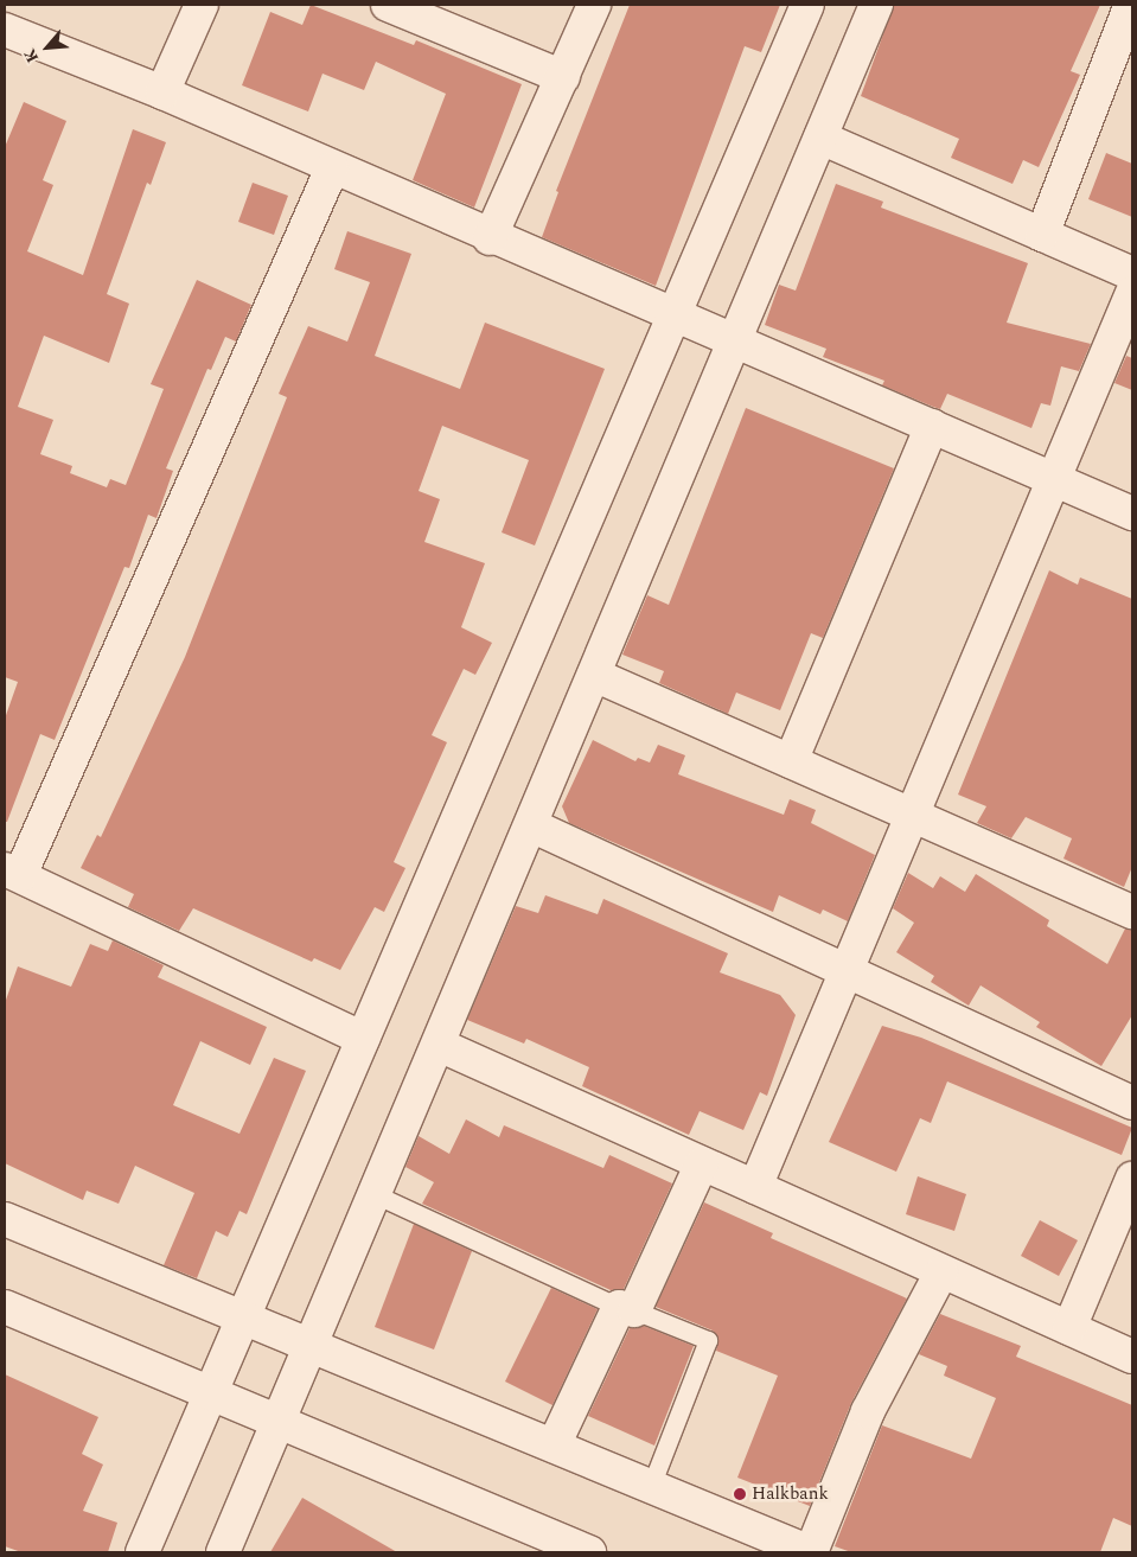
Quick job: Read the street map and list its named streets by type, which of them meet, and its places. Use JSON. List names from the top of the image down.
{
  "places": ["Halkbank"],
  "north": "bottom left"
}
